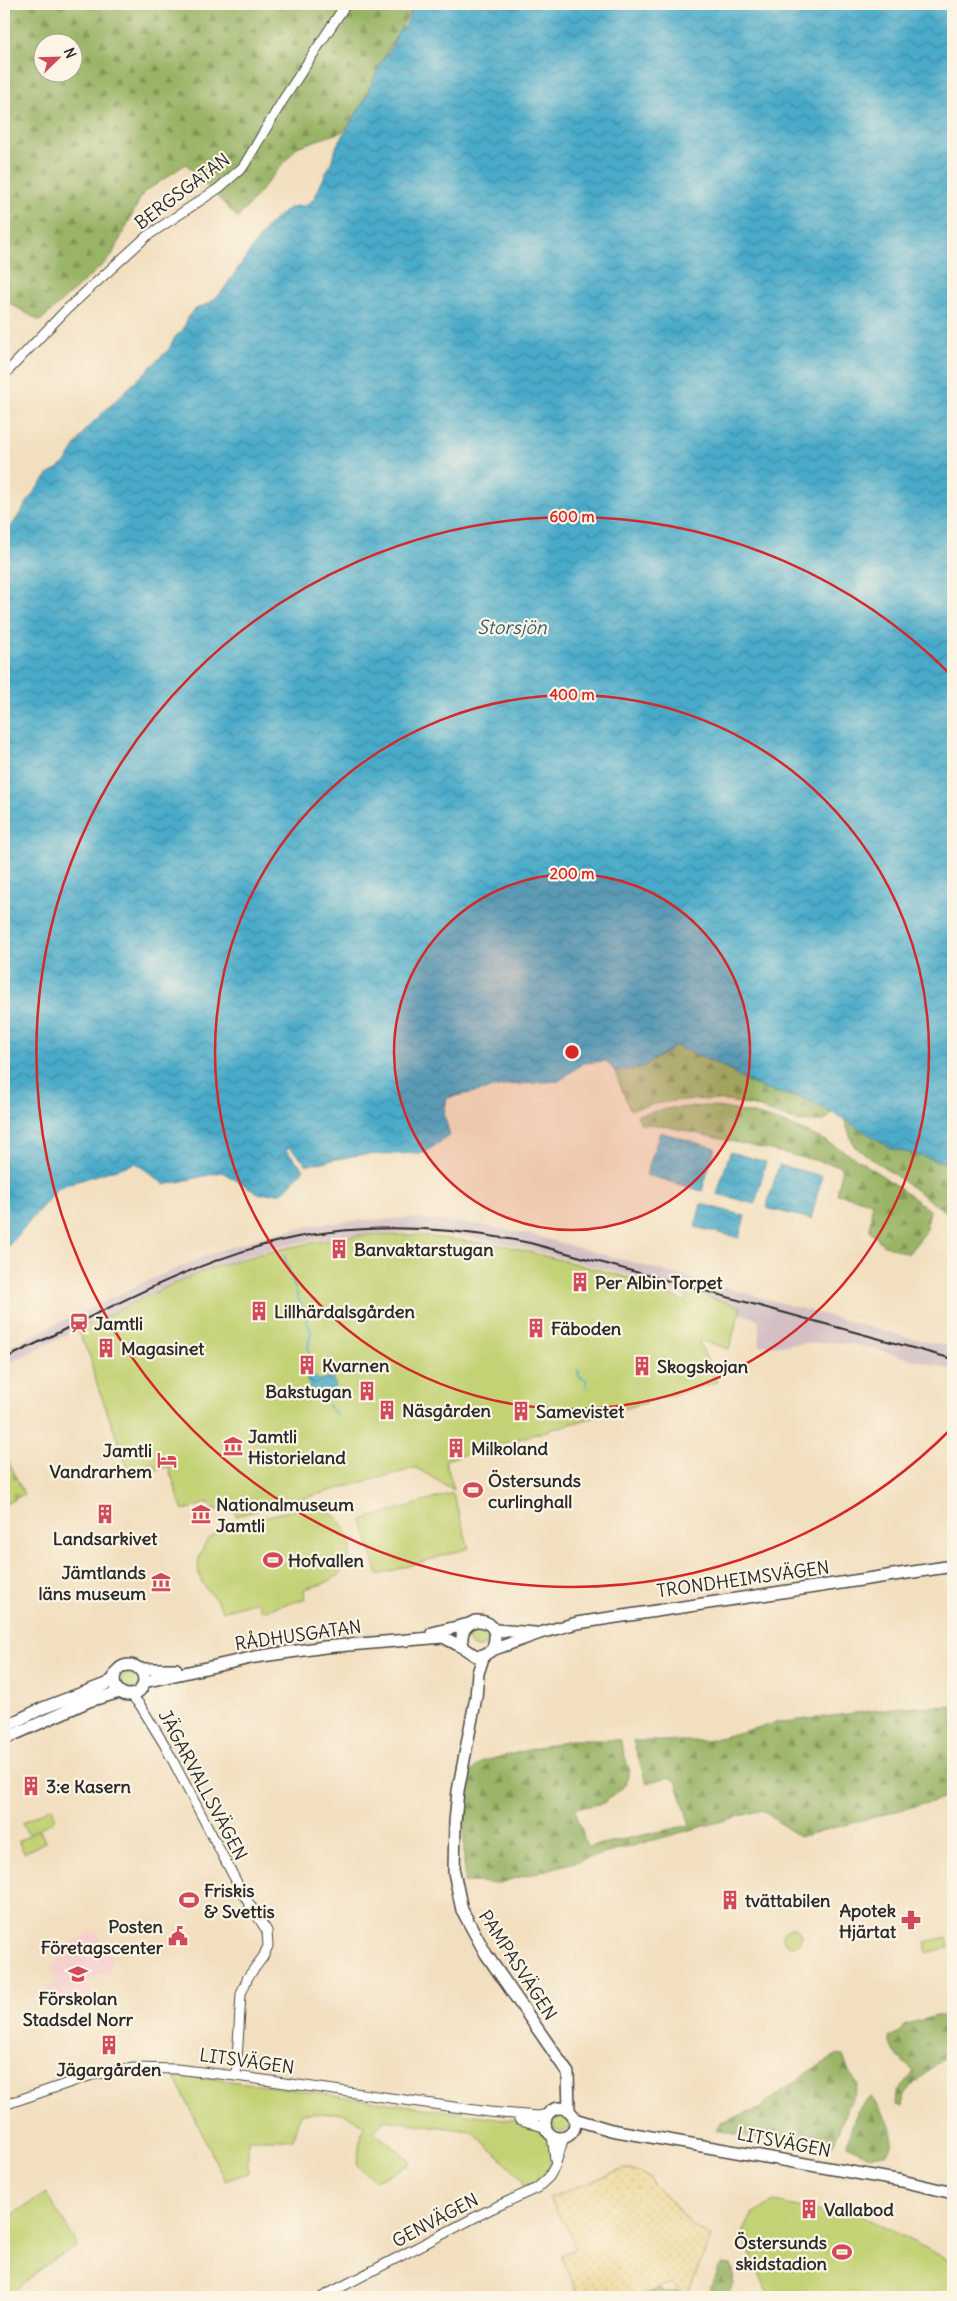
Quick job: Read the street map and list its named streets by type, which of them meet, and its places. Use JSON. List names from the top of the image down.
{
  "streets": {
    "main road": [
      "TRONDHEIMSVÄGEN",
      "RÅDHUSGATAN",
      "PAMPASVÄGEN",
      "LITSVÄGEN"
    ],
    "street": ["BERGSGATAN", "JÄGARVALLSVÄGEN", "GENVÄGEN"]
  },
  "crossings": [
    ["TRONDHEIMSVÄGEN", "RÅDHUSGATAN"],
    ["TRONDHEIMSVÄGEN", "PAMPASVÄGEN"],
    ["RÅDHUSGATAN", "JÄGARVALLSVÄGEN"],
    ["RÅDHUSGATAN", "PAMPASVÄGEN"],
    ["JÄGARVALLSVÄGEN", "LITSVÄGEN"],
    ["PAMPASVÄGEN", "LITSVÄGEN"],
    ["PAMPASVÄGEN", "GENVÄGEN"],
    ["LITSVÄGEN", "GENVÄGEN"]
  ],
  "water": ["Storsjön"],
  "places": {
    "building": [
      "Banvaktarstugan",
      "Per Albin Torpet",
      "Lillhärdalsgården",
      "Fäboden",
      "Magasinet",
      "Kvarnen",
      "Skogskojan",
      "Bakstugan",
      "Näsgården",
      "Samevistet",
      "Milkoland",
      "Landsarkivet",
      "3:e Kasern",
      "tvättabilen",
      "Jägargården",
      "Vallabod"
    ],
    "station": ["Jamtli"],
    "museum": ["Jamtli Historieland", "Nationalmuseum Jamtli", "Jämtlands läns museum"],
    "hotel": ["Jamtli Vandrarhem"],
    "sports": [
      "Östersunds curlinghall",
      "Hofvallen",
      "Friskis & Svettis",
      "Östersunds skidstadion"
    ],
    "pharmacy": ["Apotek Hjärtat"],
    "public building": ["Posten Företagscenter"],
    "school or university": ["Förskolan Stadsdel Norr"]
  },
  "north": "top right",
  "rings": ["600 m", "400 m", "200 m"]
}
